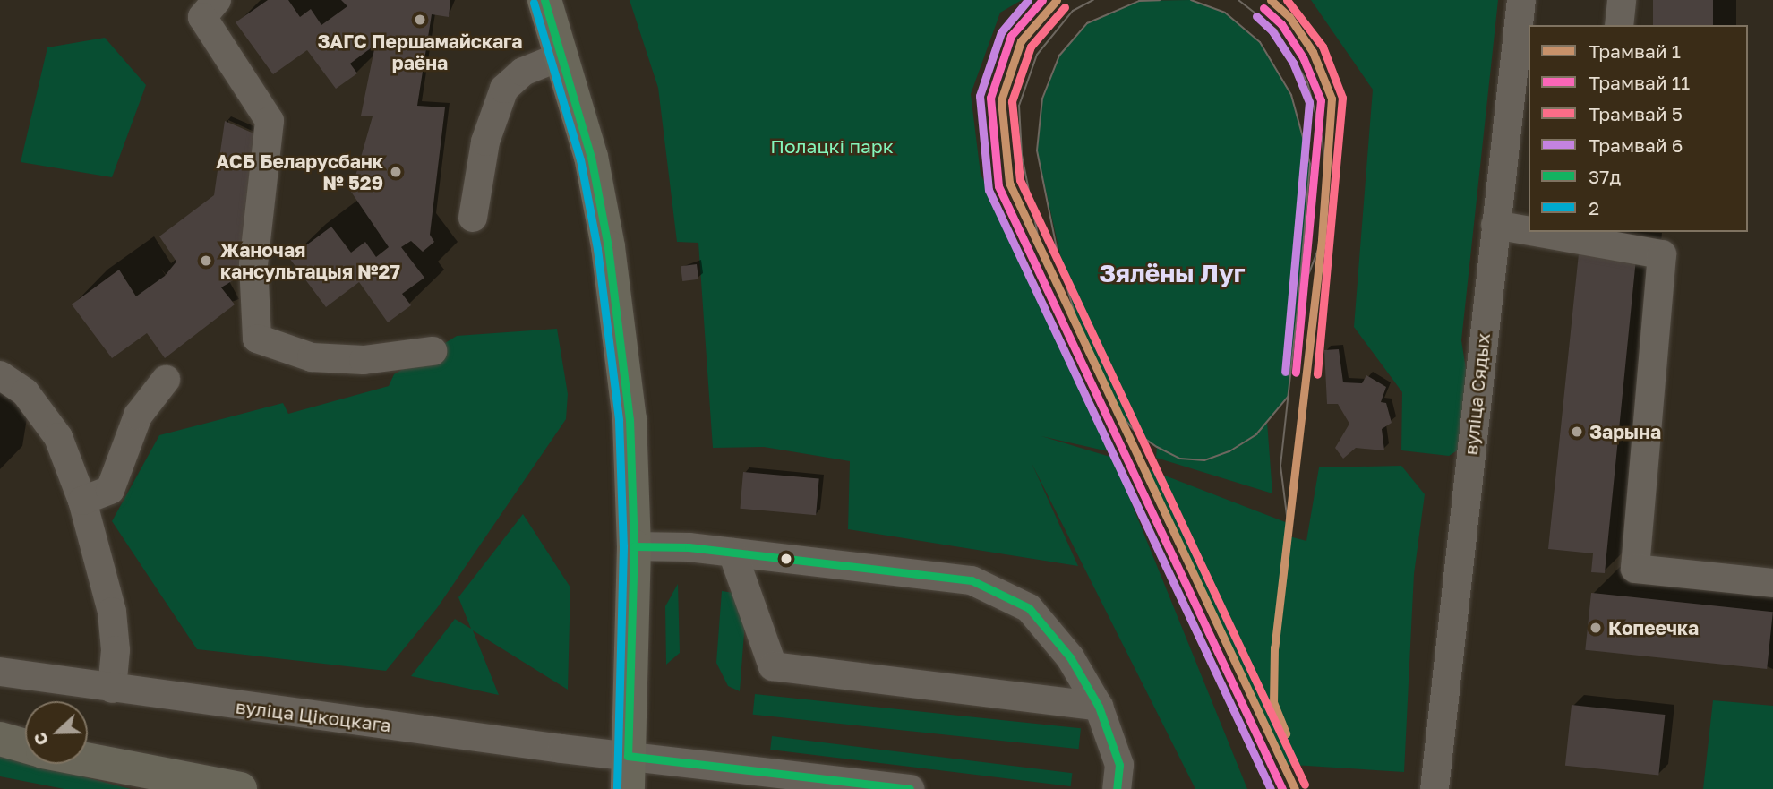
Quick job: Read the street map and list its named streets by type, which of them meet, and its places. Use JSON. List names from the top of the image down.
{
  "streets": {
    "street": ["вуліца Сядых", "вуліца Цікоцкага"]
  },
  "districts": ["Зялёны Луг"],
  "parks": ["Полацкі парк"],
  "places": [
    "ЗАГС Першамайскага раёна",
    "АСБ Беларусбанк № 529",
    "Жаночая кансультацыя №27",
    "Зарына",
    "Копеечка"
  ],
  "lines": [
    "tram line 1",
    "tram line 11",
    "tram line 5",
    "tram line 6",
    "transit line 37д",
    "transit line 2"
  ],
  "legend": [
    "Трамвай 1",
    "Трамвай 11",
    "Трамвай 5",
    "Трамвай 6",
    "37д",
    "2"
  ],
  "north": "left"
}
